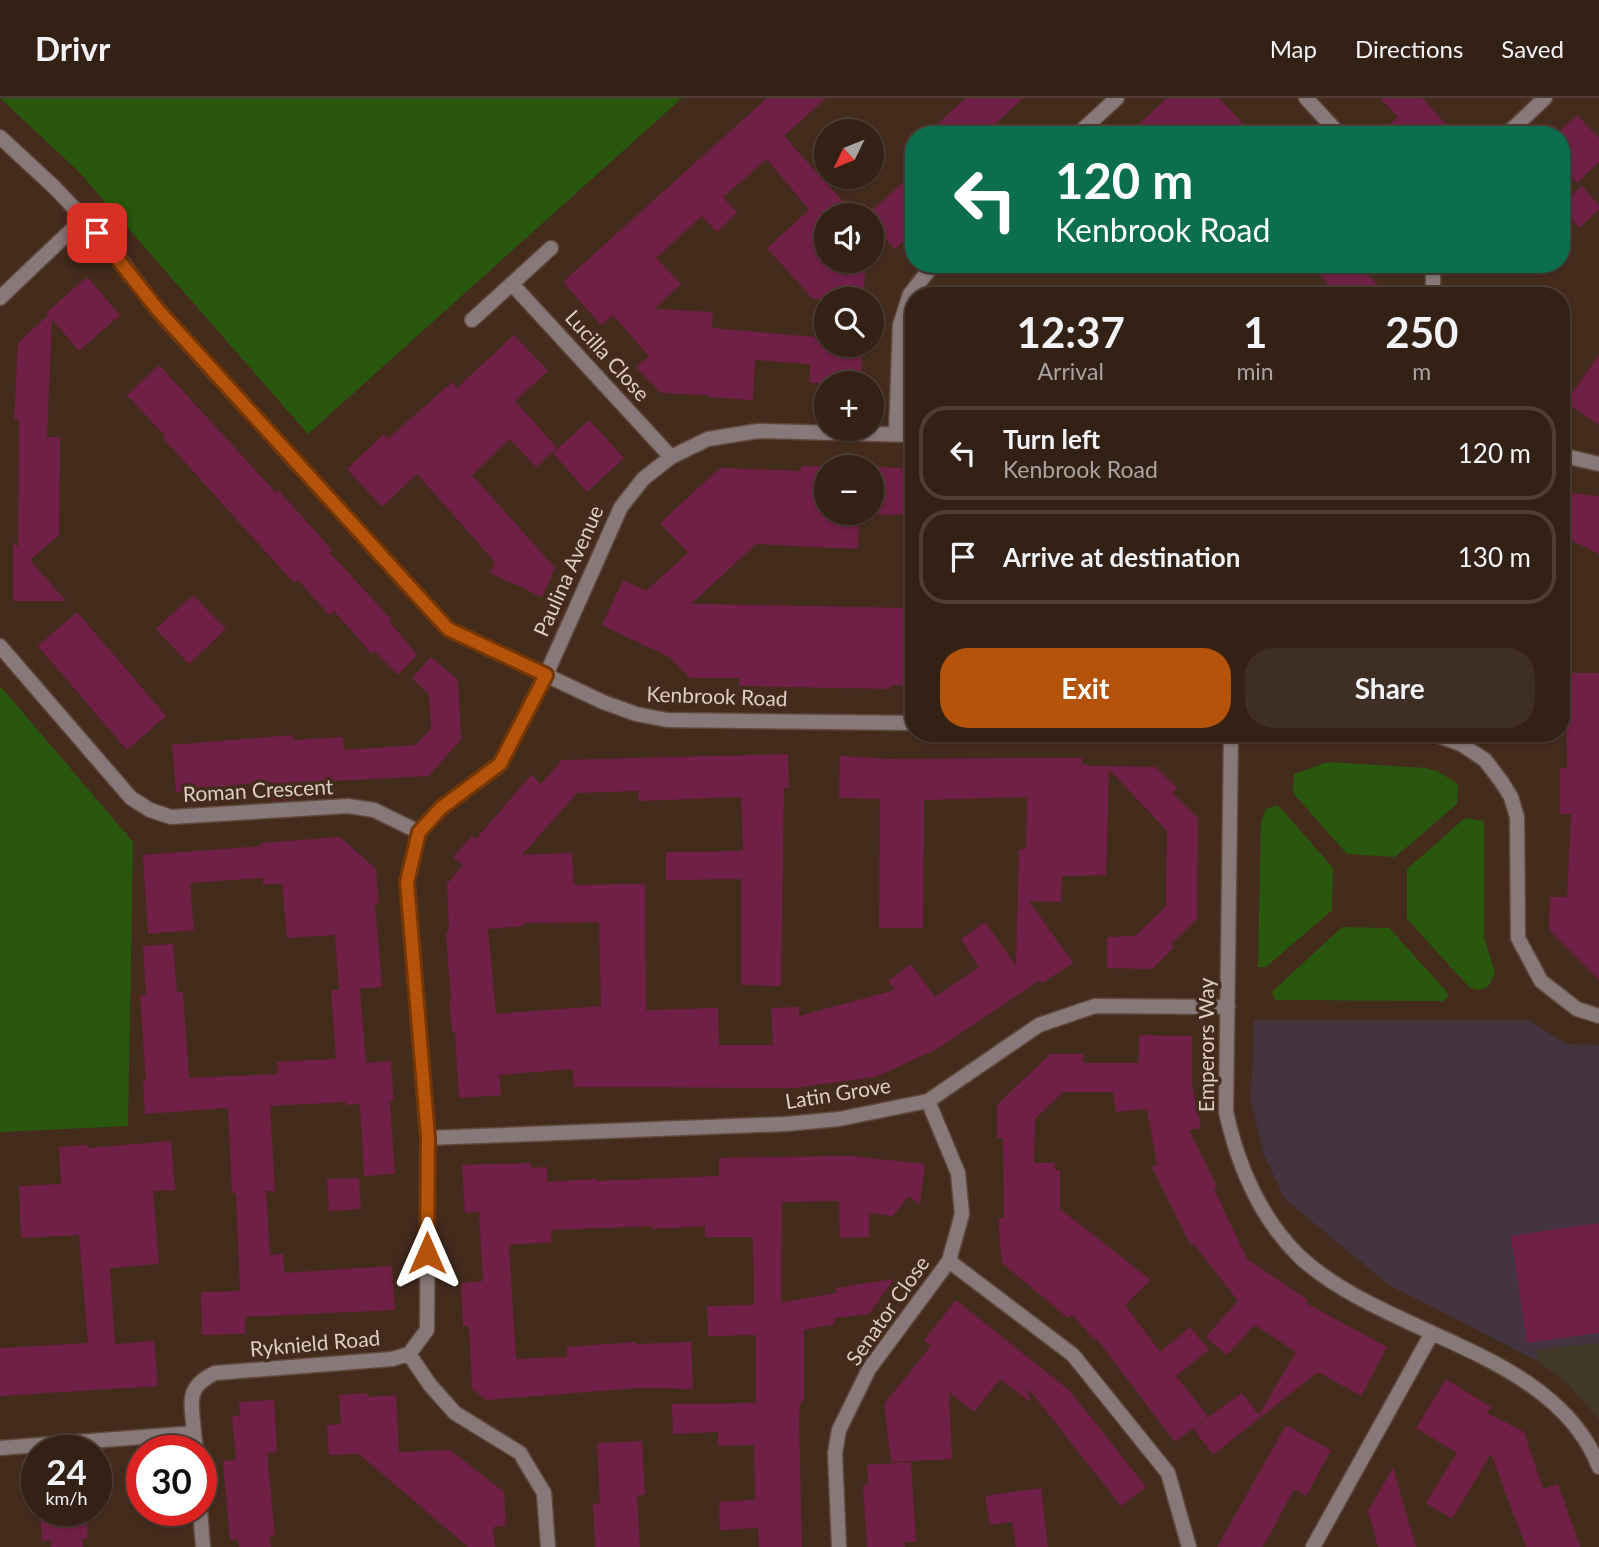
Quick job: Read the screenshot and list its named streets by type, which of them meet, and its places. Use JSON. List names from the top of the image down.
{
  "streets": {
    "street": [
      "Lucilla Close",
      "Paulina Avenue",
      "Kenbrook Road",
      "Roman Crescent",
      "Emperors Way",
      "Latin Grove",
      "Senator Close",
      "Ryknield Road"
    ]
  },
  "crossings": [
    ["Lucilla Close", "Paulina Avenue"],
    ["Paulina Avenue", "Kenbrook Road"],
    ["Paulina Avenue", "Ryknield Road"],
    ["Kenbrook Road", "Ryknield Road"],
    ["Roman Crescent", "Ryknield Road"],
    ["Emperors Way", "Latin Grove"],
    ["Latin Grove", "Senator Close"],
    ["Latin Grove", "Ryknield Road"]
  ],
  "north": "bottom left",
  "page": {
    "header": "Drivr",
    "nav": ["Map", "Directions", "Saved"],
    "map_buttons": ["+", "−"],
    "turn": ["120 m", "Kenbrook Road"],
    "eta": [
      "12:37",
      "Arrival",
      "1",
      "min",
      "250",
      "m"
    ],
    "list": [
      {
        "name": "Turn left",
        "note": "Kenbrook Road",
        "value": "120 m"
      },
      {
        "name": "Arrive at destination",
        "value": "130 m"
      }
    ],
    "buttons": ["Exit", "Share"],
    "speed": "24 km/h",
    "limit": "30"
  }
}
